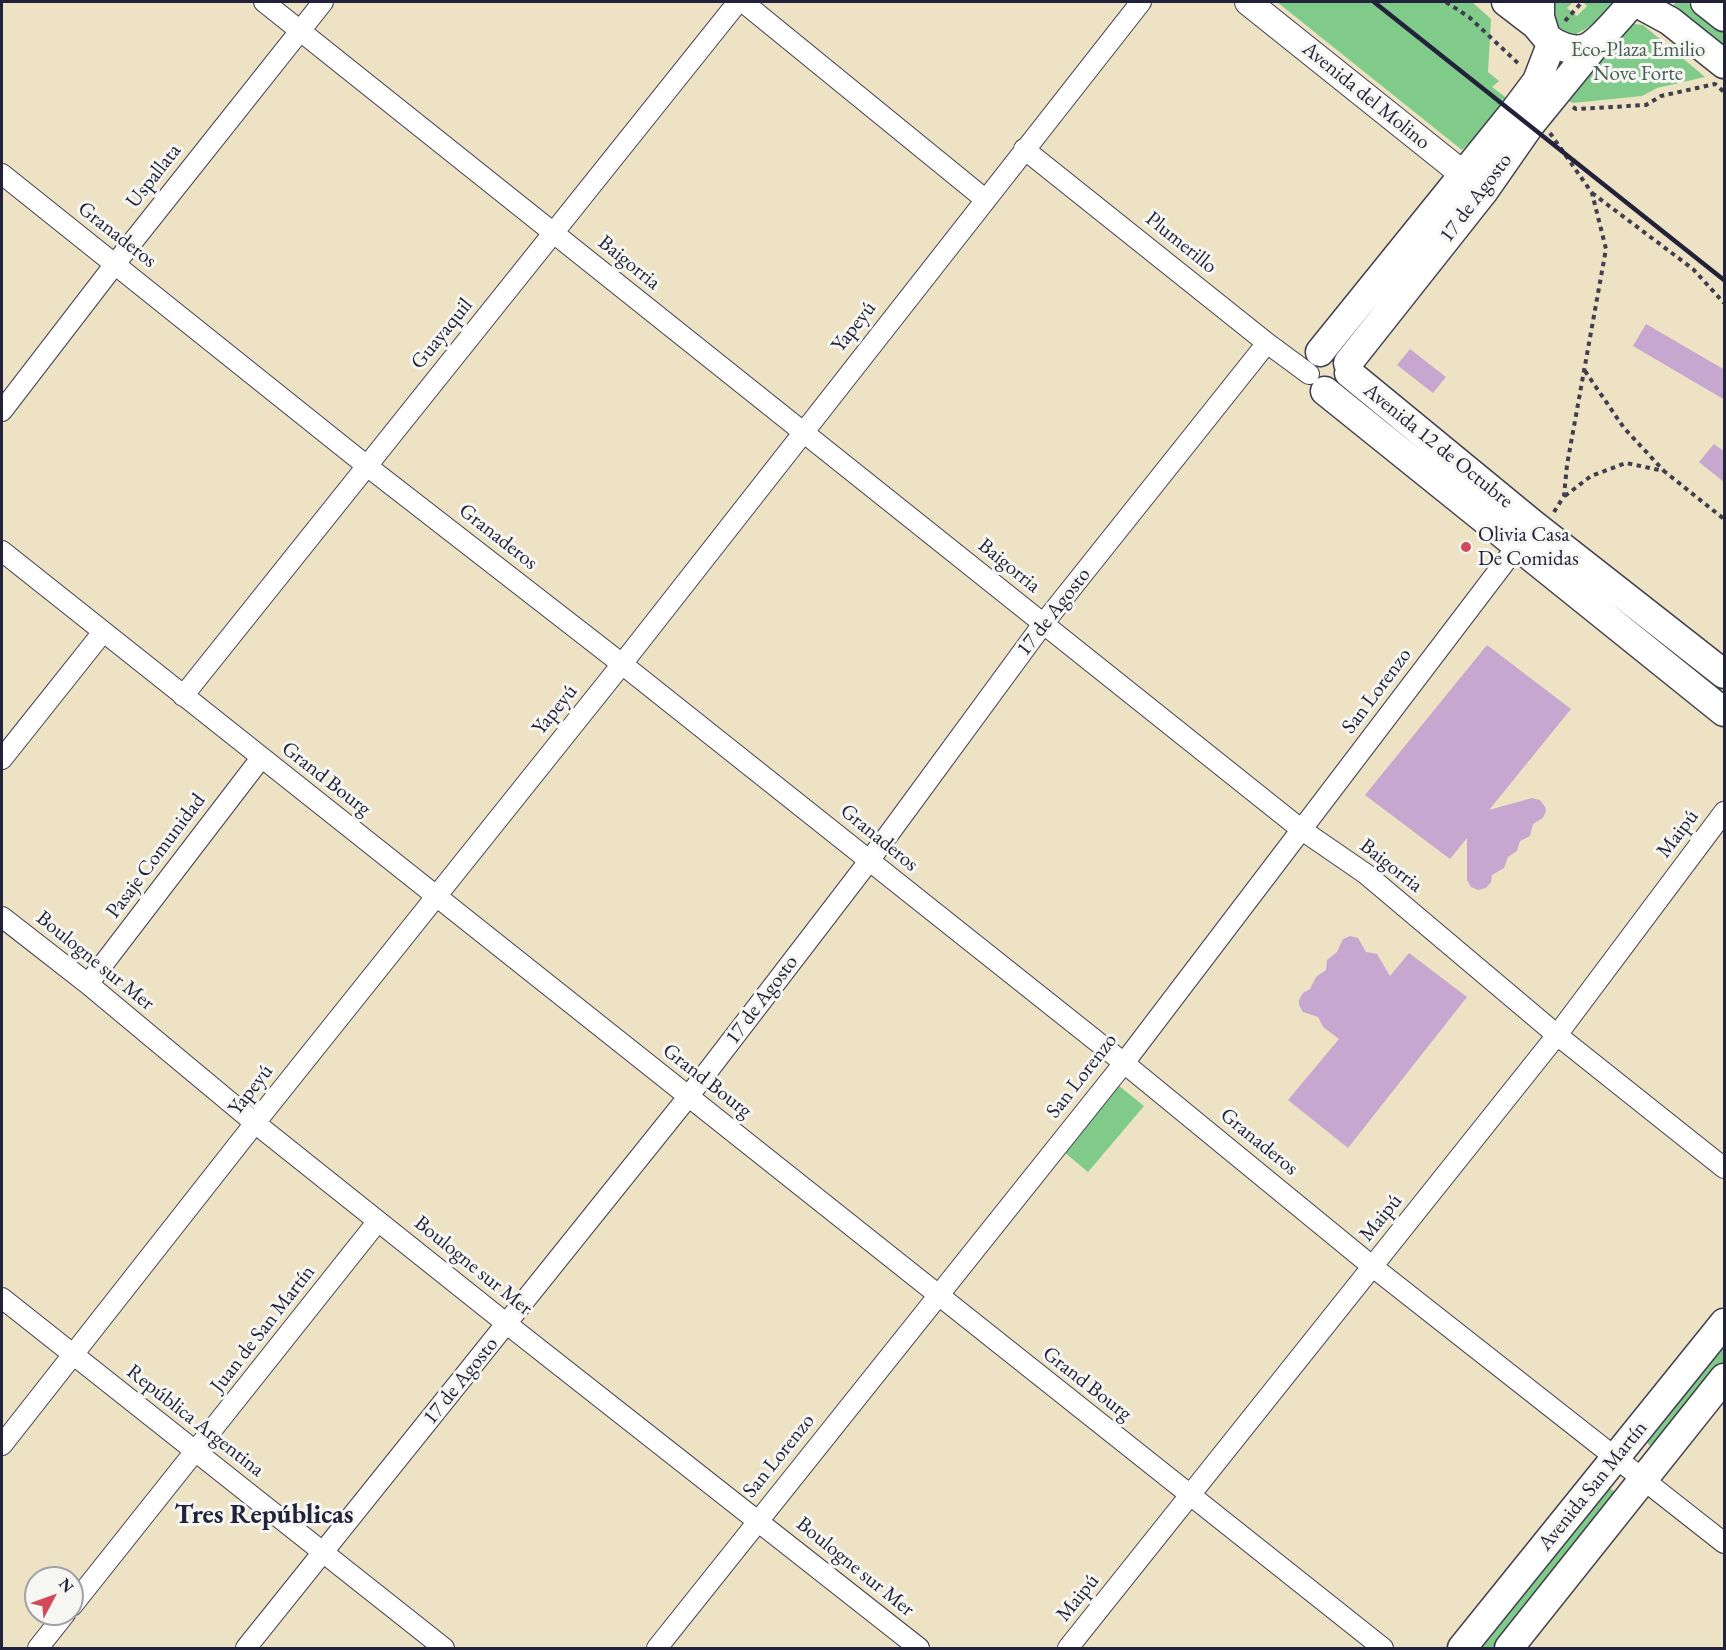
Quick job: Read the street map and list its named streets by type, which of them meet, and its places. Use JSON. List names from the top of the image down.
{
  "streets": {
    "main road": ["17 de Agosto", "Avenida 12 de Octubre", "Avenida San Martín"],
    "street": [
      "Avenida del Molino",
      "Uspallata",
      "Granaderos",
      "Plumerillo",
      "Baigorria",
      "Yapeyú",
      "Guayaquil",
      "San Lorenzo",
      "Grand Bourg",
      "Maipú",
      "Pasaje Comunidad",
      "Boulogne sur Mer",
      "Juan de San Martín",
      "República Argentina"
    ]
  },
  "crossings": [
    ["Avenida del Molino", "17 de Agosto"],
    ["Uspallata", "Granaderos"],
    ["Uspallata", "Baigorria"],
    ["17 de Agosto", "Granaderos"],
    ["17 de Agosto", "Plumerillo"],
    ["17 de Agosto", "Baigorria"],
    ["17 de Agosto", "Avenida 12 de Octubre"],
    ["17 de Agosto", "Grand Bourg"],
    ["17 de Agosto", "Boulogne sur Mer"],
    ["17 de Agosto", "República Argentina"],
    ["Granaderos", "Yapeyú"],
    ["Granaderos", "Guayaquil"],
    ["Granaderos", "San Lorenzo"],
    ["Granaderos", "Maipú"],
    ["Granaderos", "Avenida San Martín"],
    ["Plumerillo", "Yapeyú"],
    ["Plumerillo", "Avenida 12 de Octubre"],
    ["Baigorria", "Yapeyú"],
    ["Baigorria", "Guayaquil"],
    ["Baigorria", "San Lorenzo"],
    ["Baigorria", "Maipú"],
    ["Yapeyú", "Grand Bourg"],
    ["Yapeyú", "Boulogne sur Mer"],
    ["Yapeyú", "República Argentina"],
    ["Guayaquil", "Grand Bourg"],
    ["Avenida 12 de Octubre", "San Lorenzo"],
    ["San Lorenzo", "Grand Bourg"],
    ["San Lorenzo", "Boulogne sur Mer"],
    ["Grand Bourg", "Maipú"],
    ["Grand Bourg", "Pasaje Comunidad"],
    ["Pasaje Comunidad", "Boulogne sur Mer"],
    ["Boulogne sur Mer", "Juan de San Martín"],
    ["Juan de San Martín", "República Argentina"]
  ],
  "districts": ["Tres Repúblicas"],
  "parks": ["Eco-Plaza Emilio Nove Forte"],
  "places": ["Olivia Casa De Comidas"],
  "north": "top right"
}
